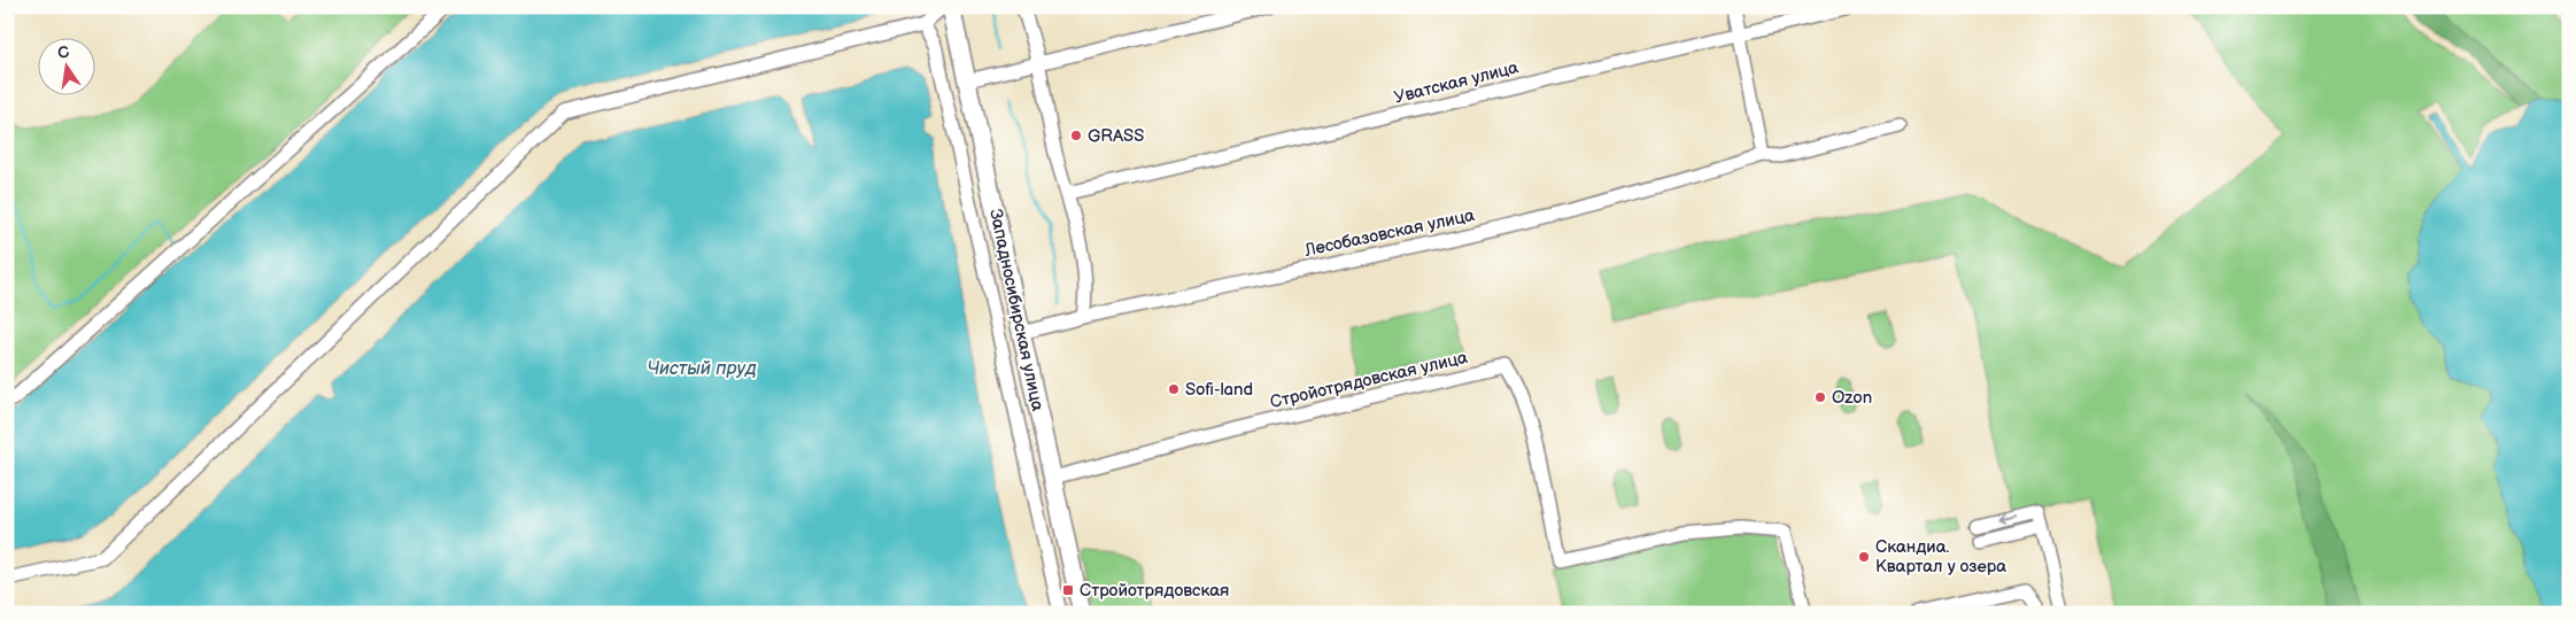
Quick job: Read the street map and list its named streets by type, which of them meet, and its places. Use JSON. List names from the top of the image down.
{
  "streets": {
    "main road": ["Западносибирская улица"],
    "street": ["Уватская улица", "Лесобазовская улица", "Стройотрядовская улица"]
  },
  "crossings": [
    ["Лесобазовская улица", "Западносибирская улица"],
    ["Западносибирская улица", "Стройотрядовская улица"]
  ],
  "water": ["Чистый пруд"],
  "places": {
    "other": [
      "GRASS",
      "Sofi-land",
      "Ozon",
      "Скандиа. Квартал у озера"
    ],
    "transit": ["Стройотрядовская"]
  },
  "north": "top"
}
